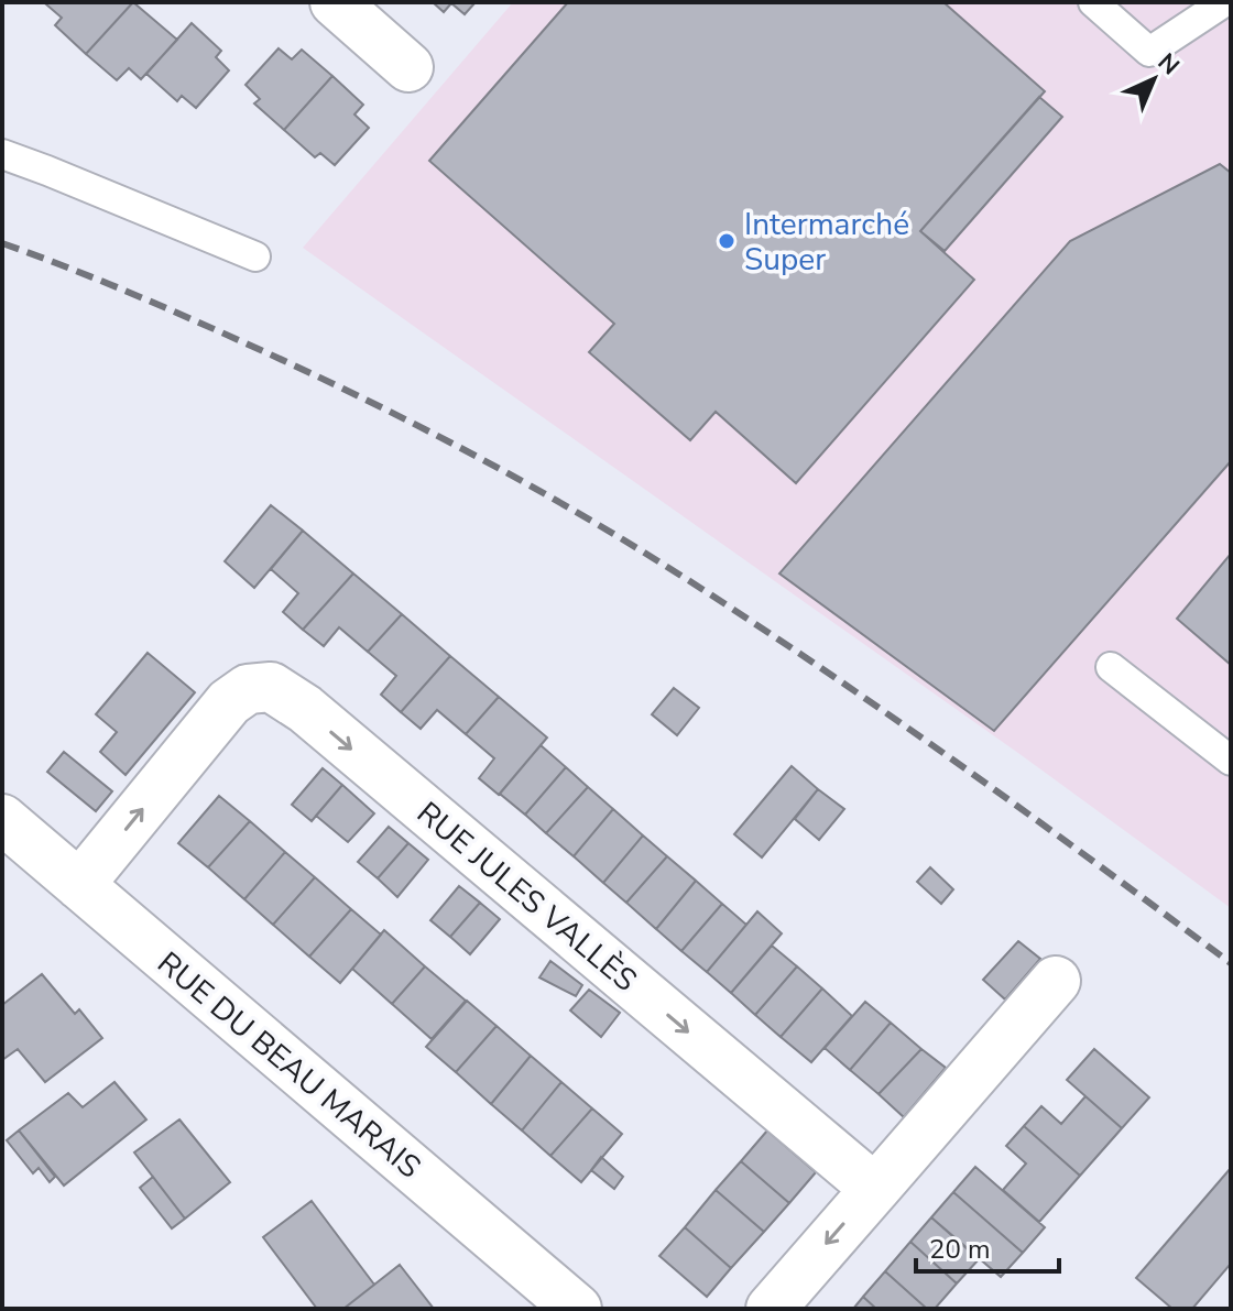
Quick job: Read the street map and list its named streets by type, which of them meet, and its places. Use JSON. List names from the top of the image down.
{
  "streets": {
    "street": ["RUE JULES VALLÈS", "RUE DU BEAU MARAIS"]
  },
  "crossings": [
    ["RUE JULES VALLÈS", "RUE DU BEAU MARAIS"]
  ],
  "places": ["Intermarché Super"],
  "scale_bar": "20 m",
  "north": "top right"
}
